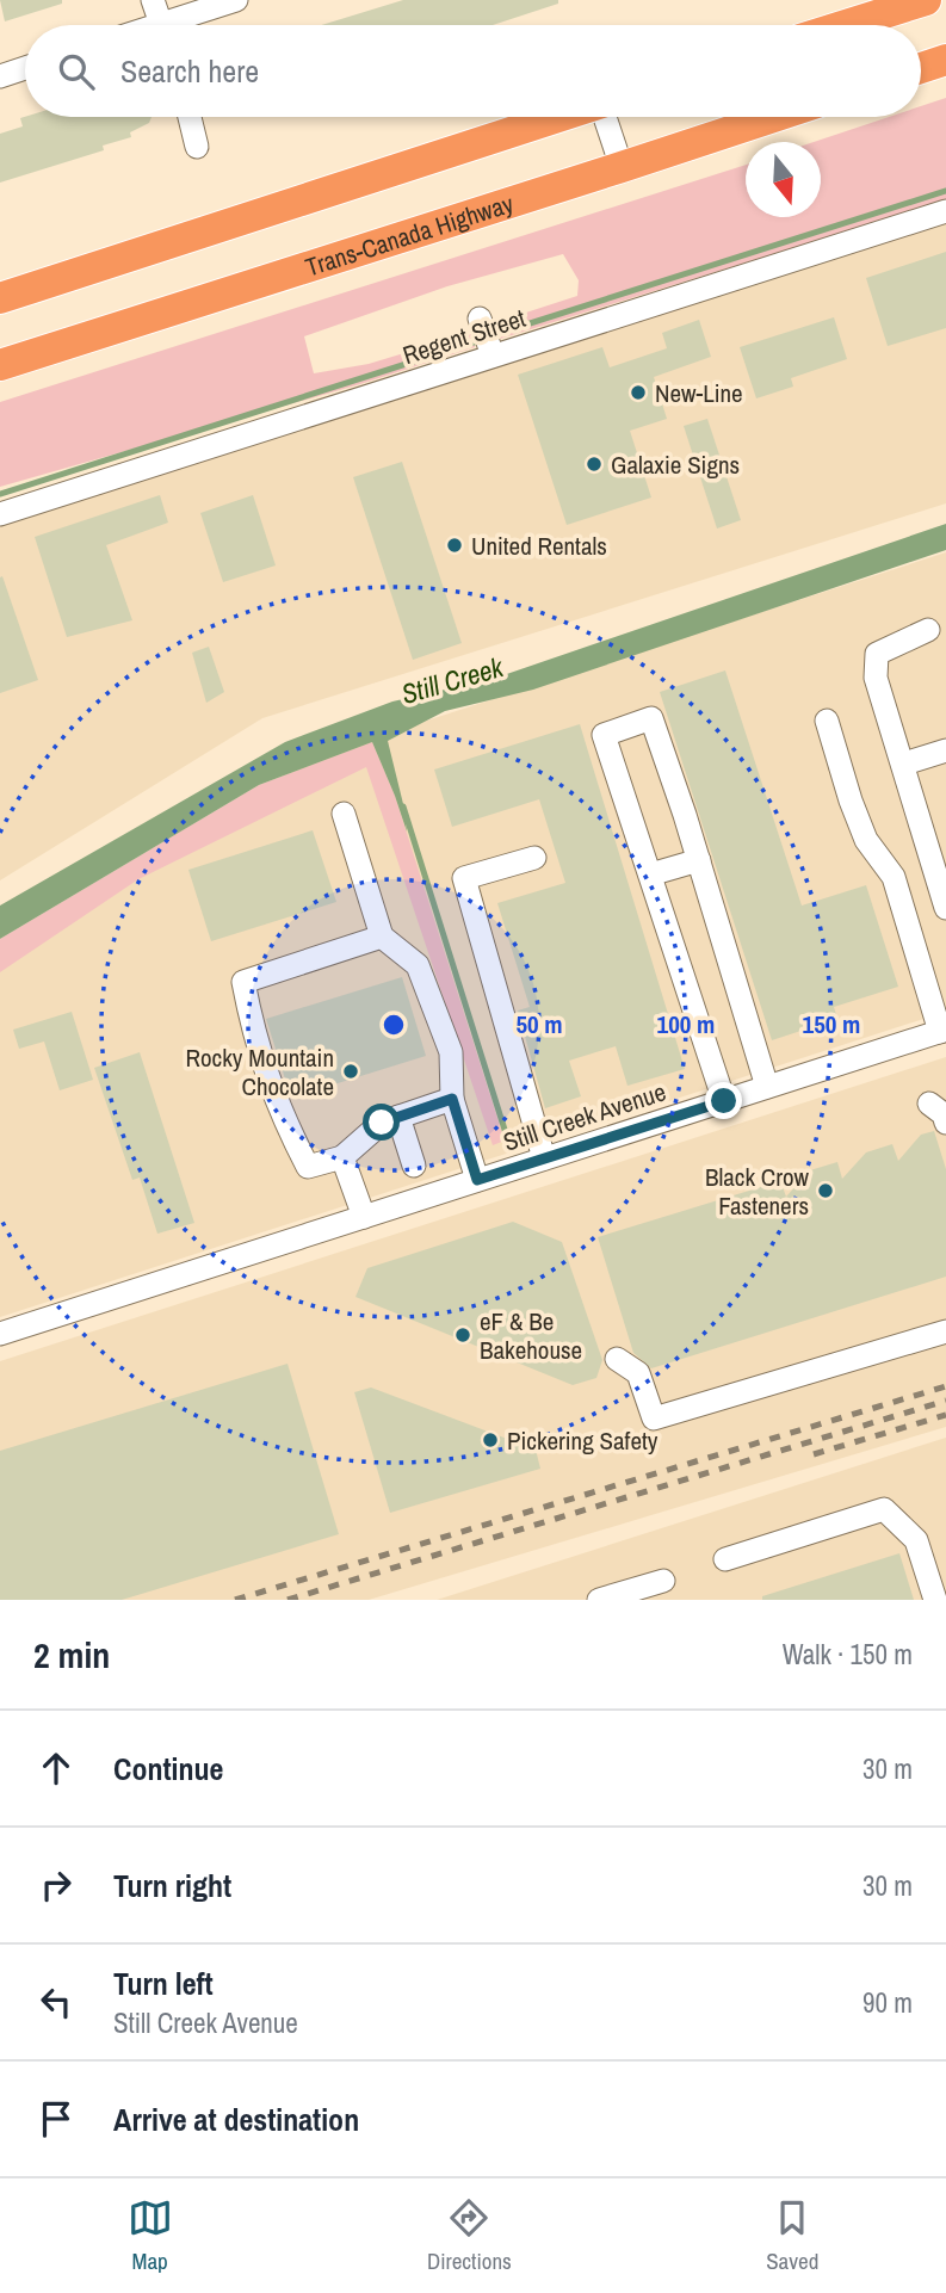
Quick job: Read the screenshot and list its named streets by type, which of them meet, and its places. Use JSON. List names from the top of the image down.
{
  "streets": {
    "highway": ["Trans-Canada Highway"],
    "street": ["Regent Street", "Still Creek Avenue"]
  },
  "water": ["Still Creek"],
  "places": [
    "New-Line",
    "Galaxie Signs",
    "United Rentals",
    "Rocky Mountain Chocolate",
    "Black Crow Fasteners",
    "eF & Be Bakehouse",
    "Pickering Safety"
  ],
  "north": "bottom",
  "page": {
    "search": "Search here",
    "heading": ["2 min", "Walk · 150 m"],
    "list": [
      ["Continue", "30 m"],
      ["Turn right", "30 m"],
      ["Turn left", "Still Creek Avenue", "90 m"],
      "Arrive at destination"
    ],
    "nav": ["Map", "Directions", "Saved"]
  },
  "rings": ["50 m", "100 m", "150 m"]
}
